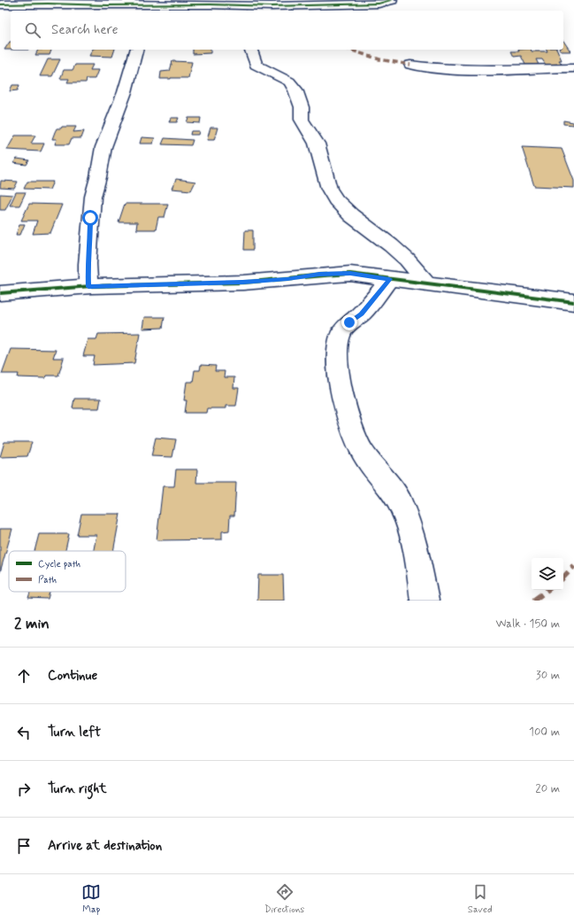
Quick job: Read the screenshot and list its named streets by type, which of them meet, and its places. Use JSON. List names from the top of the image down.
{
  "legend": ["Cycle path", "Path"],
  "page": {
    "search": "Search here",
    "heading": ["2 min", "Walk · 150 m"],
    "list": [
      ["Continue", "30 m"],
      ["Turn left", "100 m"],
      ["Turn right", "20 m"],
      "Arrive at destination"
    ],
    "nav": ["Map", "Directions", "Saved"]
  }
}
